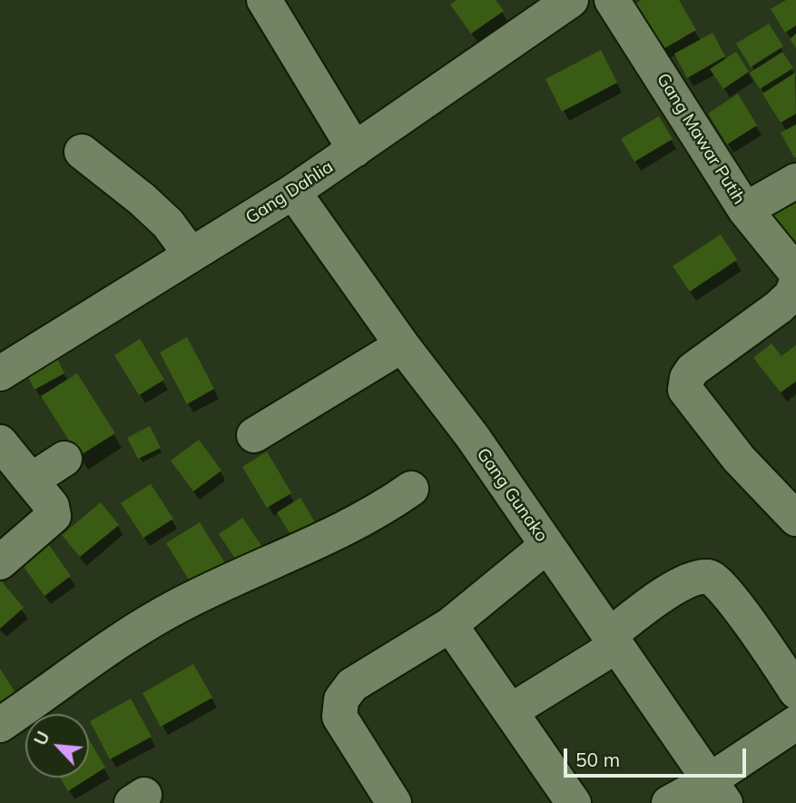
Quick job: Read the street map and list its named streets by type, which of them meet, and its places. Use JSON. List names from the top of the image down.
{
  "streets": {
    "street": ["Gang Mawar Putih", "Gang Dahlia", "Gang Gunako"]
  },
  "crossings": [
    ["Gang Dahlia", "Gang Gunako"]
  ],
  "scale_bar": "50 m",
  "north": "top left"
}
